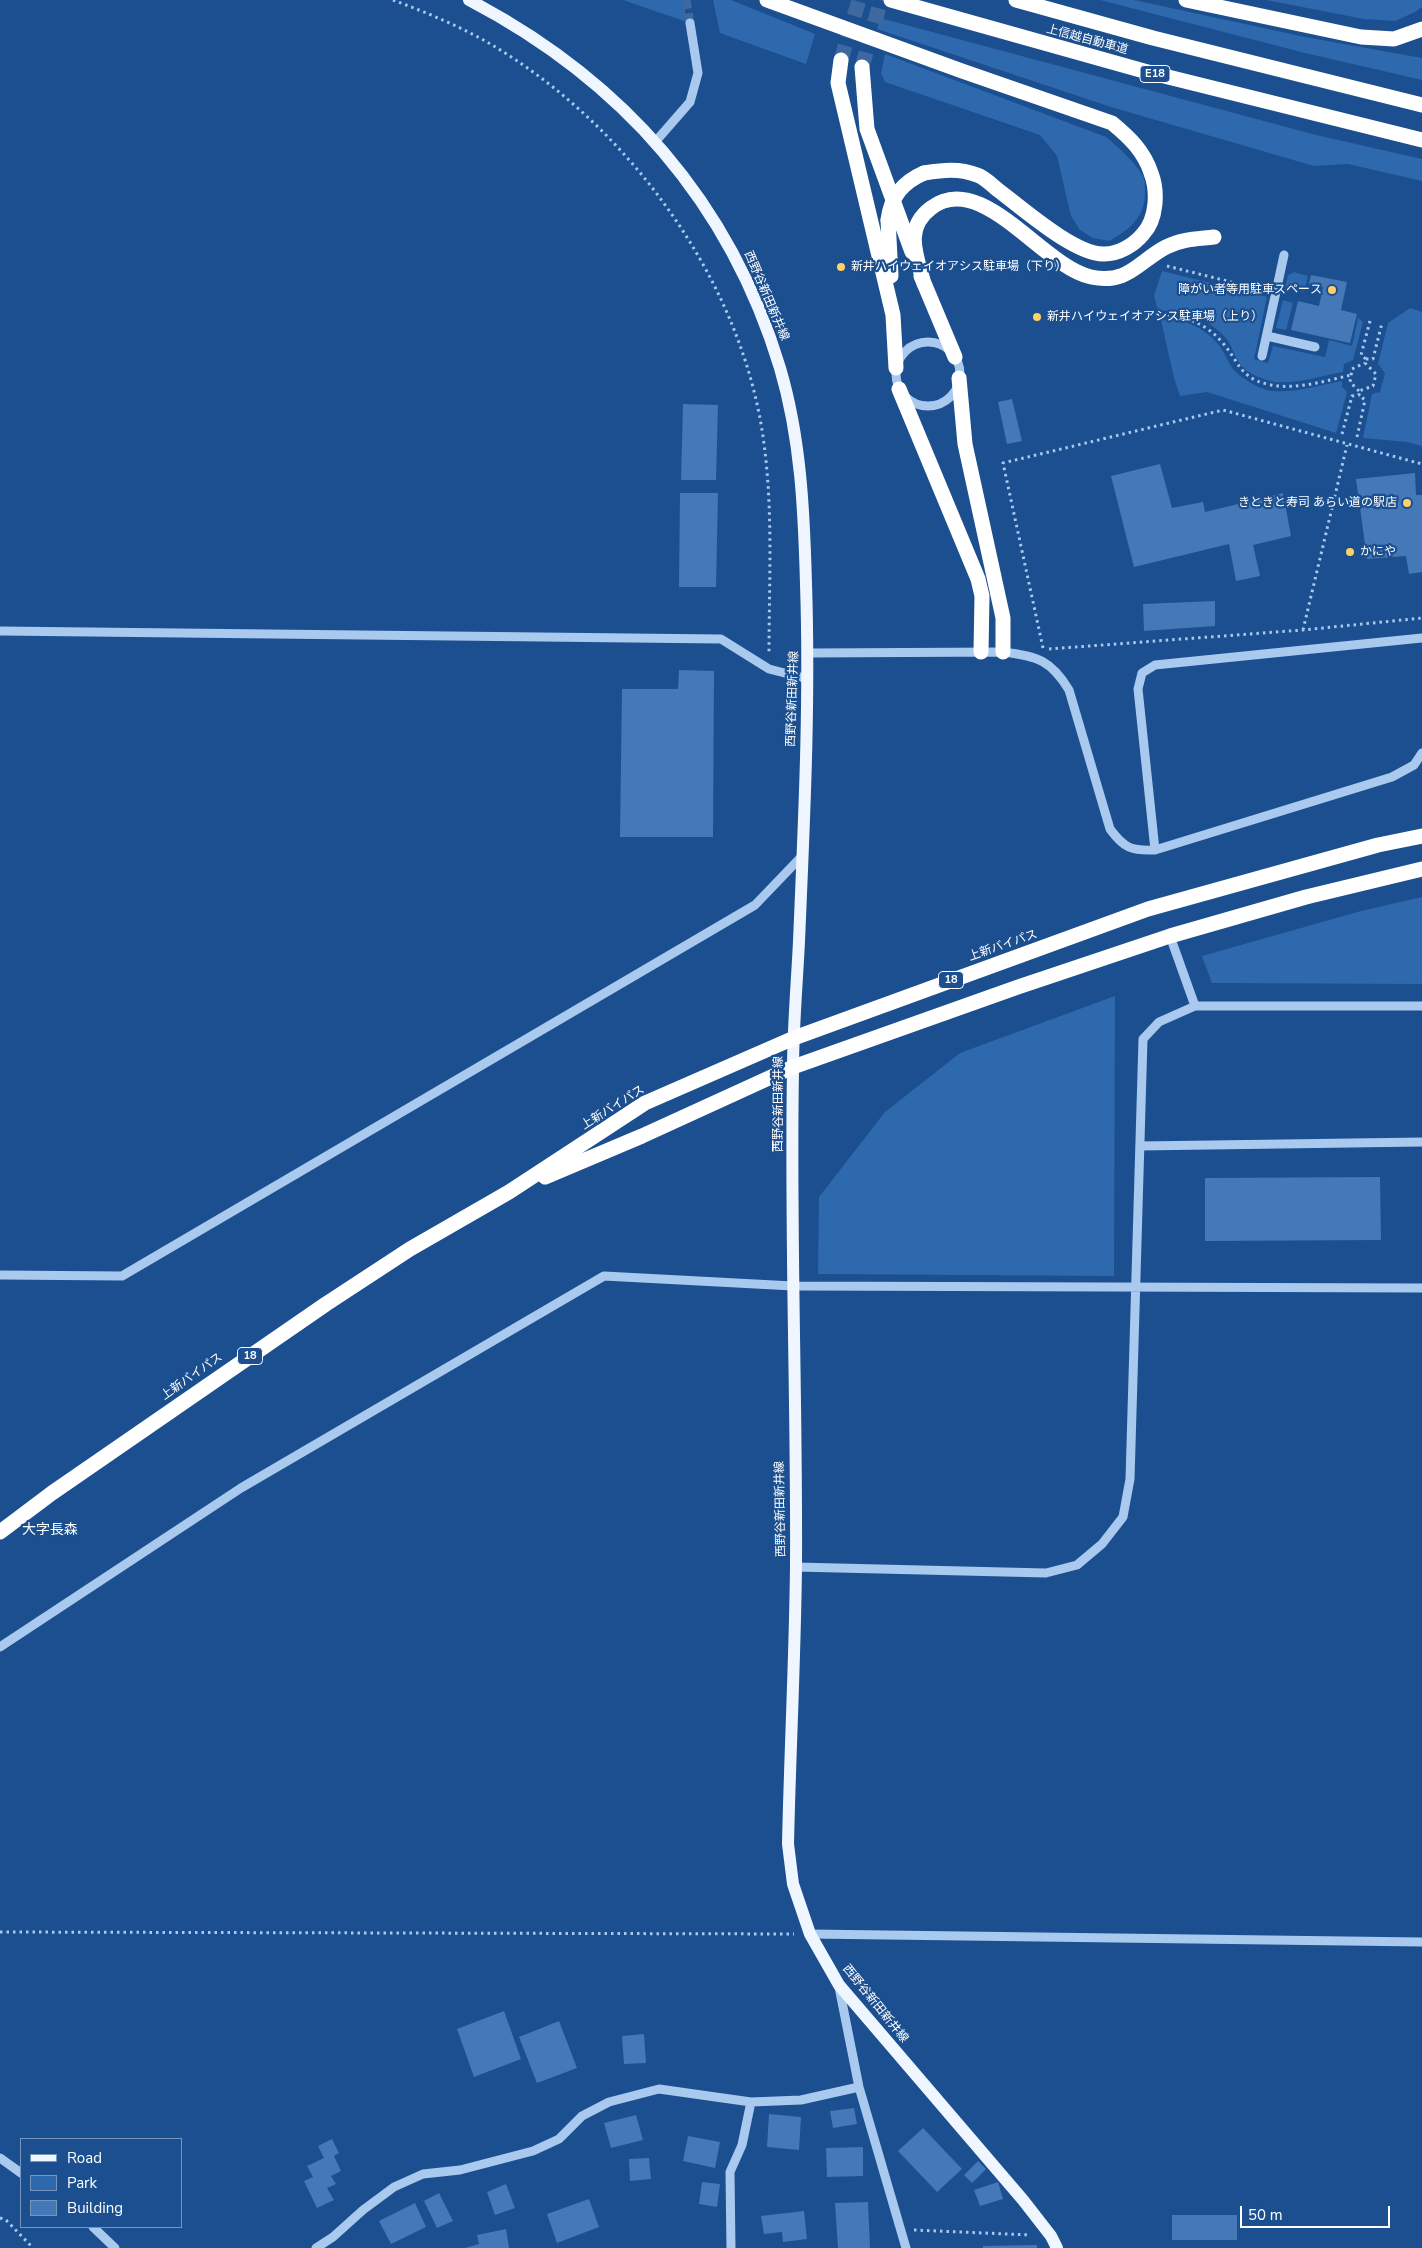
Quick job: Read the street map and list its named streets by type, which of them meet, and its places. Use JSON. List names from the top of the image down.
{
  "streets": {
    "highway": [
      "上信越自動車道",
      "E18",
      "上新バイパス",
      "18"
    ],
    "main road": ["西野谷新田新井線"]
  },
  "crossings": [
    ["西野谷新田新井線", "上新バイパス"]
  ],
  "districts": ["大字長森"],
  "places": [
    "新井ハイウェイオアシス駐車場（下り）",
    "障がい者等用駐車スペース",
    "新井ハイウェイオアシス駐車場（上り）",
    "きときと寿司 あらい道の駅店",
    "かにや"
  ],
  "legend": ["Road", "Park", "Building"],
  "scale_bar": "50 m"
}
